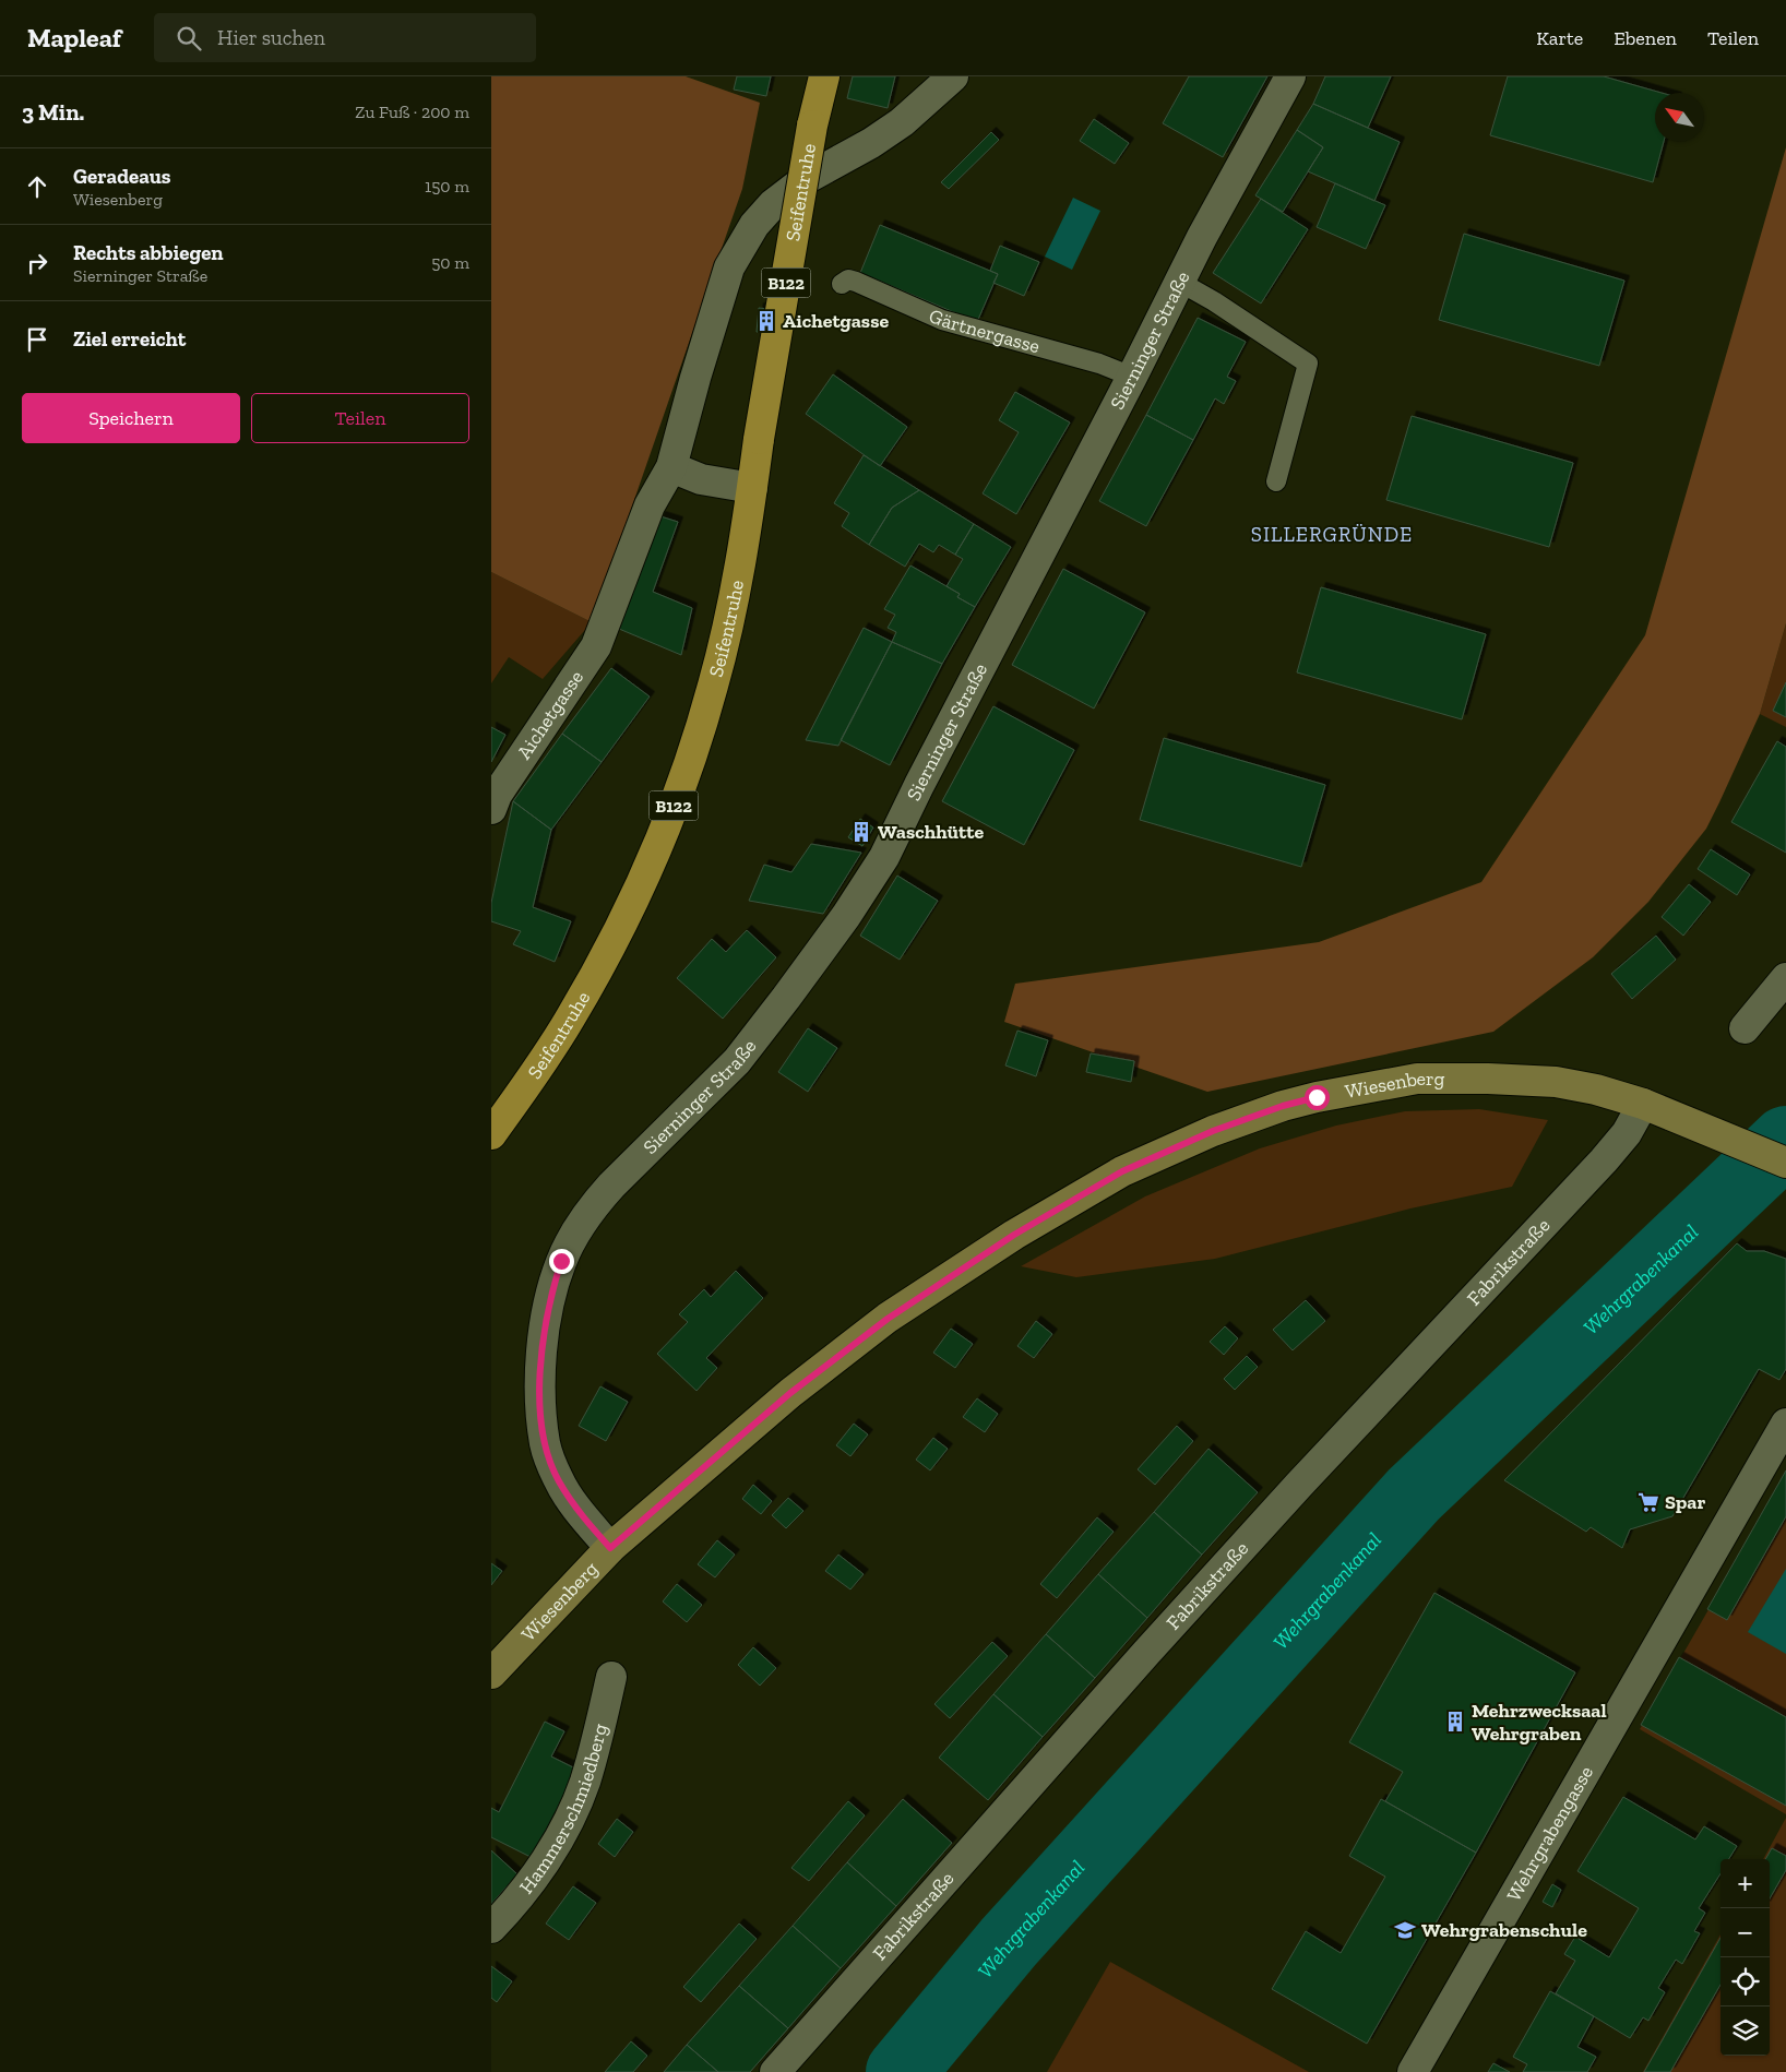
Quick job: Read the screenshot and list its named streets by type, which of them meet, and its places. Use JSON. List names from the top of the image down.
{
  "streets": {
    "main road": ["Seifentruhe", "B122", "Wiesenberg"],
    "street": [
      "Sierninger Straße",
      "Aichetgasse",
      "Fabrikstraße",
      "Hammerschmiedberg",
      "Wehrgrabengasse"
    ],
    "lane": ["Gärtnergasse"]
  },
  "crossings": [
    ["Gärtnergasse", "Sierninger Straße"],
    ["Sierninger Straße", "Wiesenberg"],
    ["Wiesenberg", "Fabrikstraße"]
  ],
  "districts": ["SILLERGRÜNDE"],
  "water": ["Wehrgrabenkanal"],
  "places": {
    "building": ["Aichetgasse", "Waschhütte", "Mehrzwecksaal Wehrgraben"],
    "supermarket": ["Spar"],
    "school or university": ["Wehrgrabenschule"]
  },
  "north": "top left",
  "page": {
    "header": "Mapleaf",
    "search": "Hier suchen",
    "nav": ["Karte", "Ebenen", "Teilen"],
    "heading": ["3 Min.", "Zu Fuß · 200 m"],
    "list": [
      ["Geradeaus", "Wiesenberg", "150 m"],
      ["Rechts abbiegen", "Sierninger Straße", "50 m"],
      "Ziel erreicht"
    ],
    "buttons": ["Speichern", "Teilen"],
    "map_buttons": ["+", "−"]
  }
}
